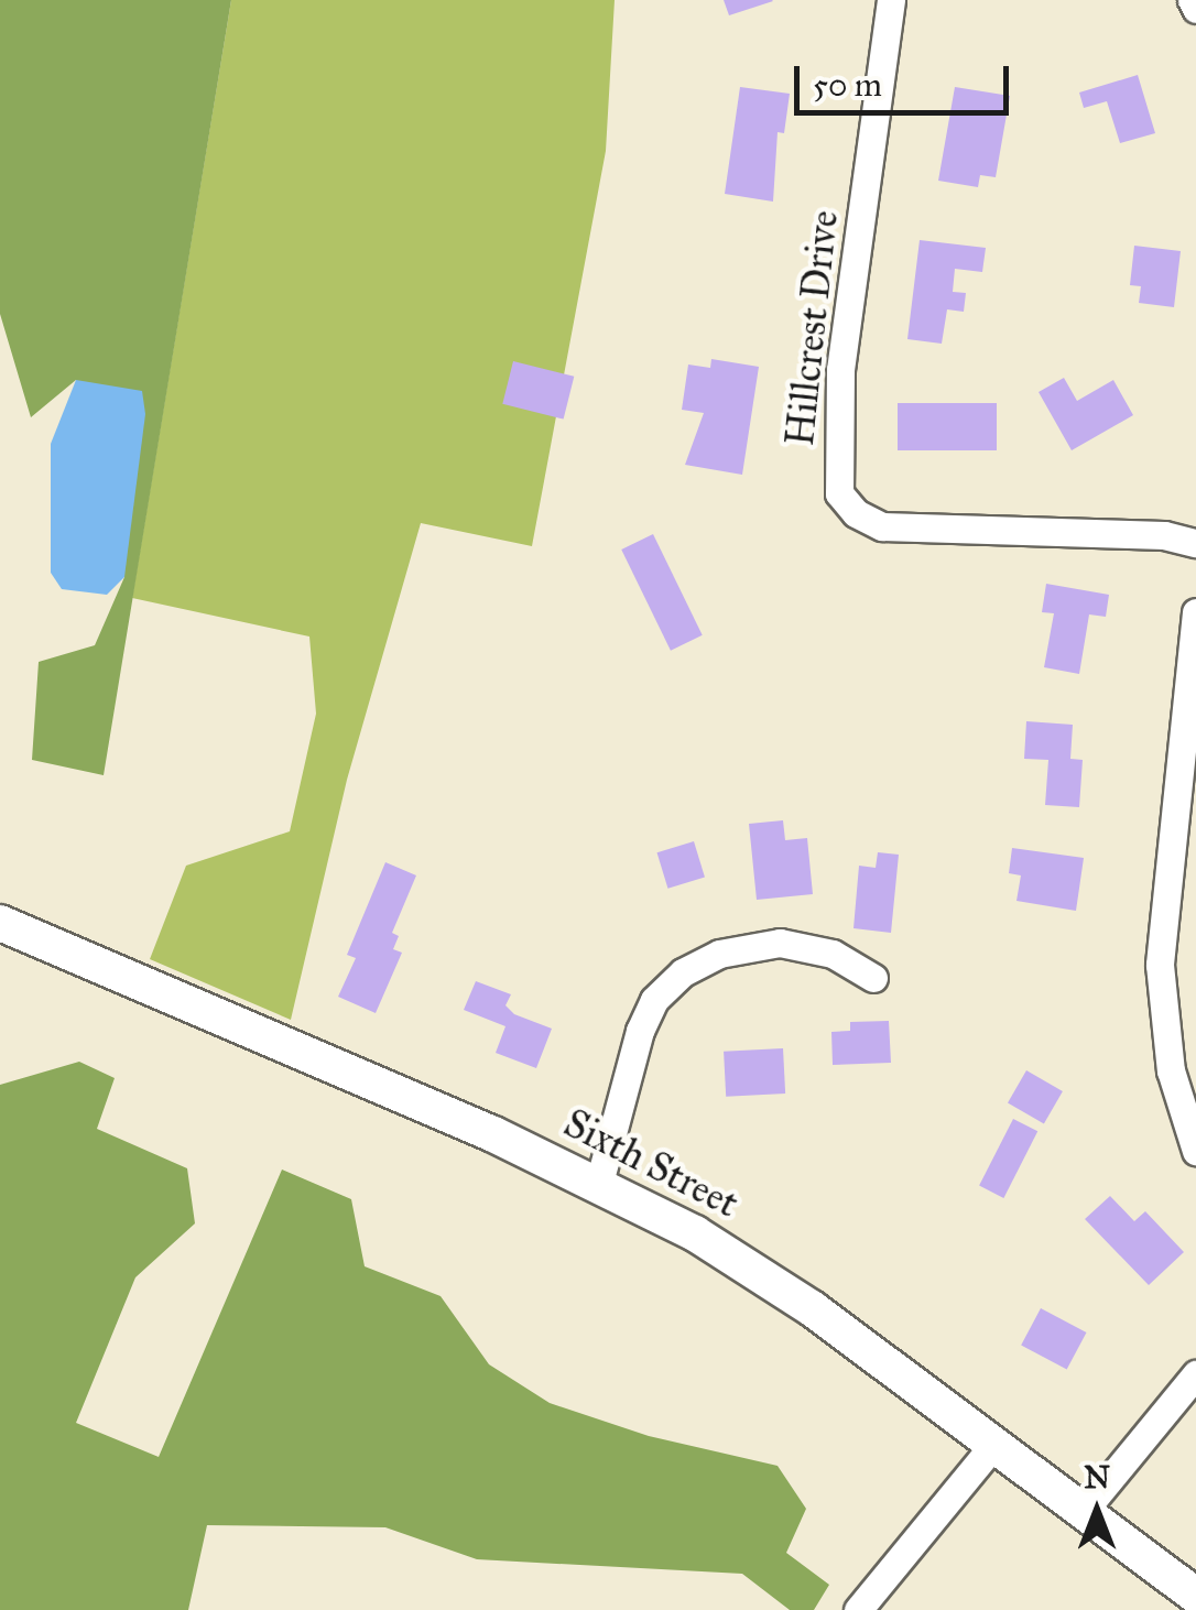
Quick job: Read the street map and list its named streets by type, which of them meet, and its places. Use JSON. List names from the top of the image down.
{
  "streets": {
    "main road": ["Sixth Street"],
    "street": ["Hillcrest Drive"]
  },
  "scale_bar": "50 m",
  "north": "top"
}
